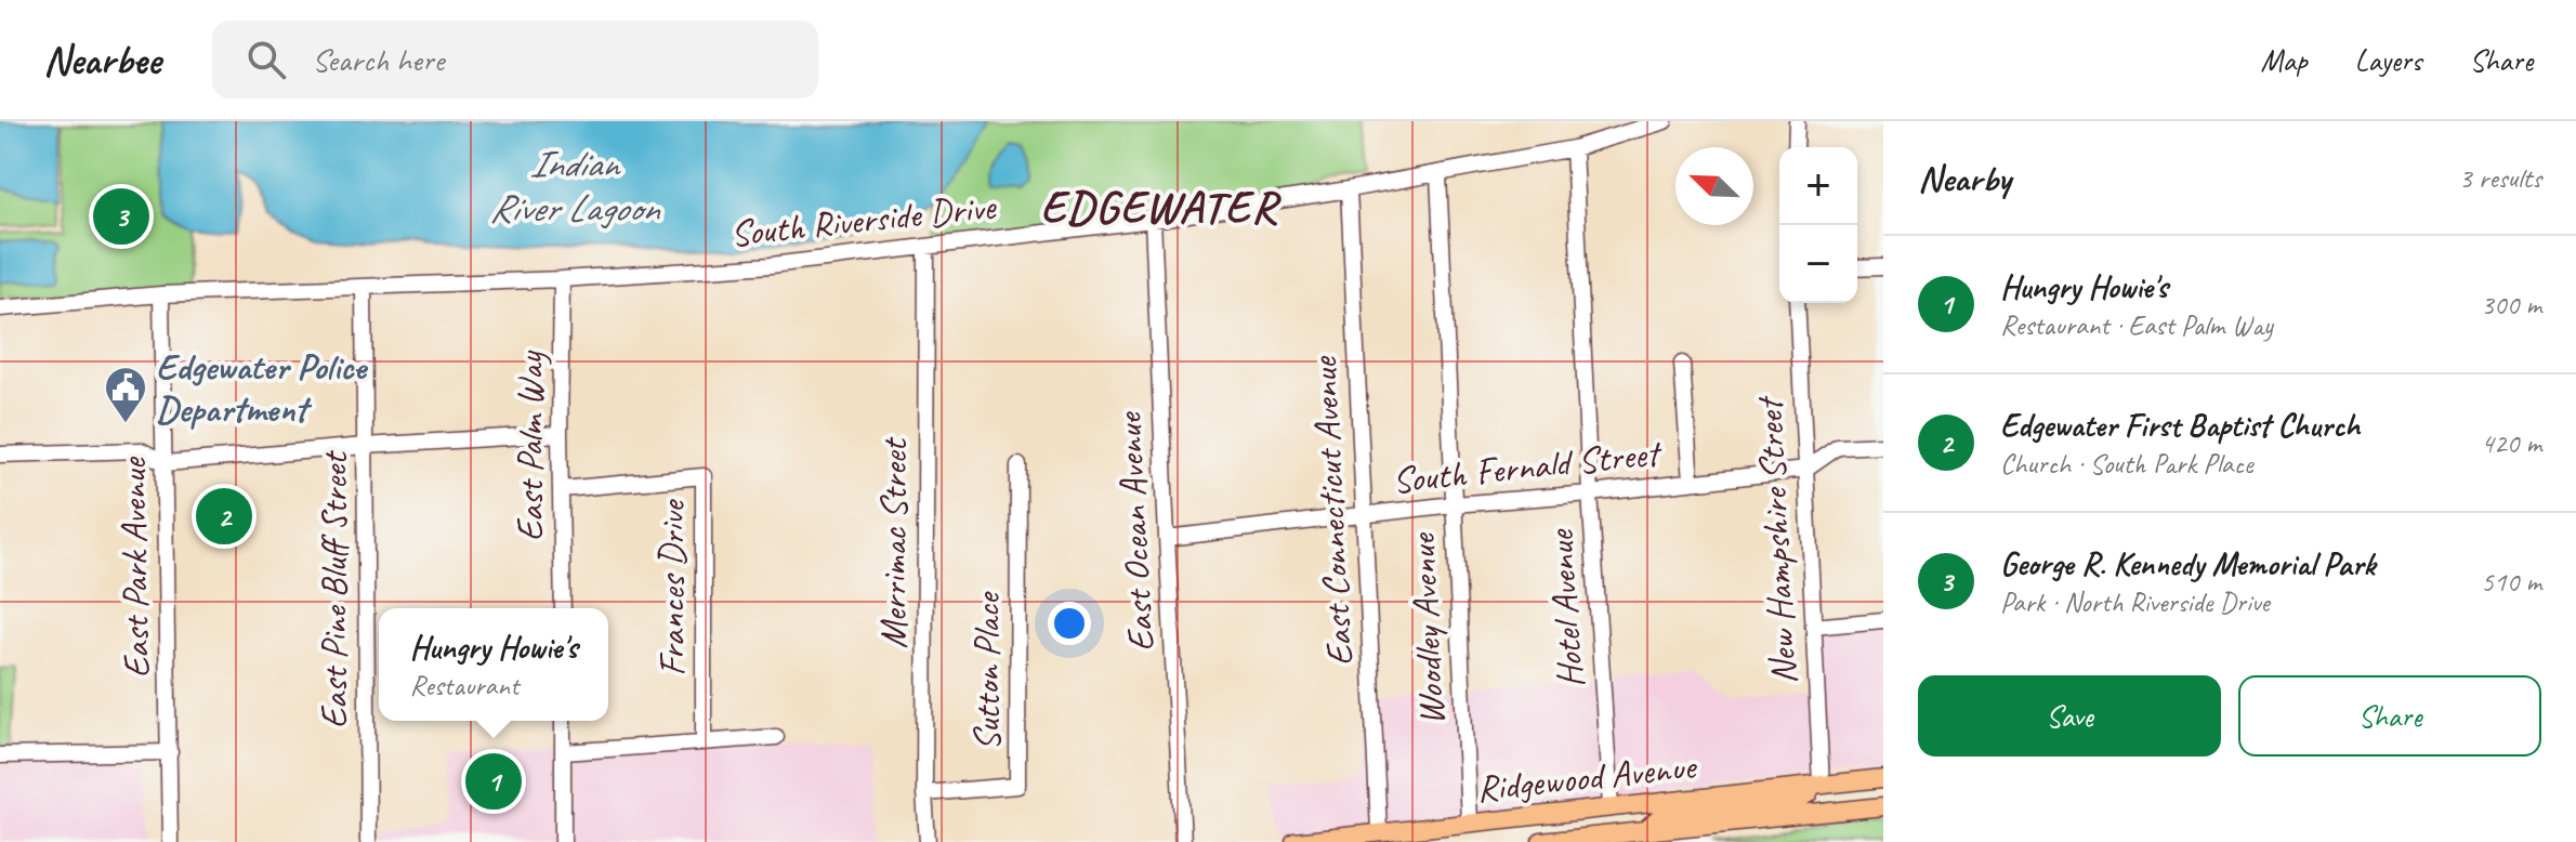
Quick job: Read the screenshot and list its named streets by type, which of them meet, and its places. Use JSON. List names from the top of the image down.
{
  "streets": {
    "main road": ["Ridgewood Avenue"],
    "street": [
      "South Riverside Drive",
      "East Palm Way",
      "South Fernald Street",
      "East Connecticut Avenue",
      "East Ocean Avenue",
      "New Hampshire Street",
      "Merrimac Street",
      "East Park Avenue",
      "Frances Drive",
      "East Pine Bluff Street",
      "Hotel Avenue",
      "Woodley Avenue",
      "Sutton Place"
    ]
  },
  "crossings": [
    ["South Riverside Drive", "East Palm Way"],
    ["South Riverside Drive", "East Connecticut Avenue"],
    ["South Riverside Drive", "East Ocean Avenue"],
    ["South Riverside Drive", "Merrimac Street"],
    ["South Riverside Drive", "East Park Avenue"],
    ["South Riverside Drive", "East Pine Bluff Street"],
    ["South Riverside Drive", "Hotel Avenue"],
    ["South Riverside Drive", "Woodley Avenue"],
    ["East Palm Way", "Frances Drive"],
    ["South Fernald Street", "East Connecticut Avenue"],
    ["South Fernald Street", "East Ocean Avenue"],
    ["South Fernald Street", "New Hampshire Street"],
    ["South Fernald Street", "Hotel Avenue"],
    ["South Fernald Street", "Woodley Avenue"],
    ["East Connecticut Avenue", "Ridgewood Avenue"],
    ["New Hampshire Street", "Ridgewood Avenue"],
    ["Merrimac Street", "Sutton Place"],
    ["Hotel Avenue", "Ridgewood Avenue"],
    ["Woodley Avenue", "Ridgewood Avenue"]
  ],
  "districts": ["EDGEWATER"],
  "water": ["Indian River Lagoon"],
  "places": {
    "public building": ["Edgewater Police Department"]
  },
  "north": "top left",
  "page": {
    "header": "Nearbee",
    "search": "Search here",
    "nav": ["Map", "Layers", "Share"],
    "heading": ["Nearby", "3 results"],
    "map_buttons": ["+", "−"],
    "pins": ["3", "2", "1"],
    "list": [
      {
        "mark": "1",
        "name": "Hungry Howie's",
        "note": "Restaurant · East Palm Way",
        "value": "300 m"
      },
      {
        "mark": "2",
        "name": "Edgewater First Baptist Church",
        "note": "Church · South Park Place",
        "value": "420 m"
      },
      {
        "mark": "3",
        "name": "George R. Kennedy Memorial Park",
        "note": "Park · North Riverside Drive",
        "value": "510 m"
      }
    ],
    "popup": ["Hungry Howie's", "Restaurant"],
    "buttons": ["Save", "Share"]
  }
}
